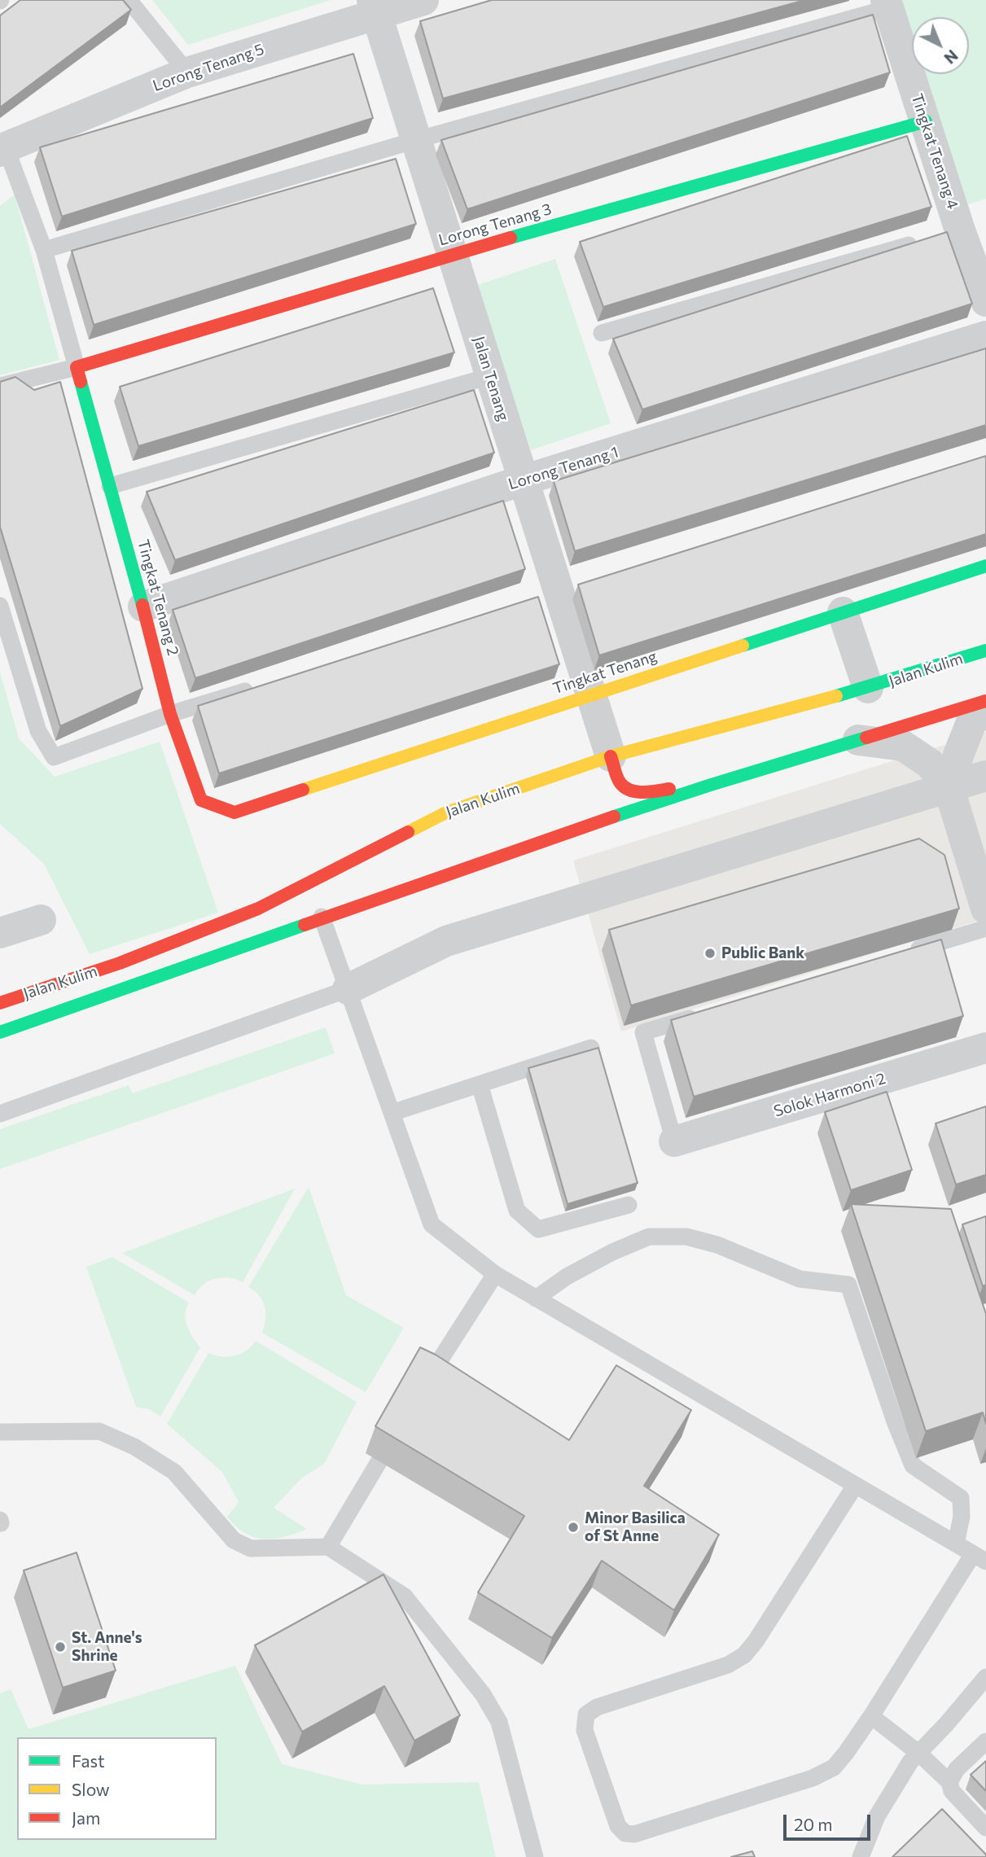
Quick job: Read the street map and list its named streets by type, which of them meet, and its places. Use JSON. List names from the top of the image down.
{
  "streets": {
    "main road": [
      "Lorong Tenang 3",
      "Tingkat Tenang 2",
      "Jalan Kulim",
      "Tingkat Tenang"
    ],
    "street": [
      "Lorong Tenang 5",
      "Tingkat Tenang 4",
      "Jalan Tenang",
      "Lorong Tenang 1",
      "Solok Harmoni 2"
    ]
  },
  "crossings": [
    ["Lorong Tenang 5", "Jalan Tenang"],
    ["Tingkat Tenang 4", "Lorong Tenang 3"],
    ["Lorong Tenang 3", "Jalan Tenang"],
    ["Lorong Tenang 3", "Tingkat Tenang 2"],
    ["Jalan Tenang", "Lorong Tenang 1"],
    ["Jalan Tenang", "Jalan Kulim"],
    ["Jalan Tenang", "Tingkat Tenang"],
    ["Lorong Tenang 1", "Tingkat Tenang 2"],
    ["Tingkat Tenang 2", "Tingkat Tenang"]
  ],
  "places": ["Public Bank", "Minor Basilica of St Anne", "St. Anne's Shrine"],
  "legend": ["Fast", "Slow", "Jam"],
  "scale_bar": "20 m",
  "north": "bottom right"
}
